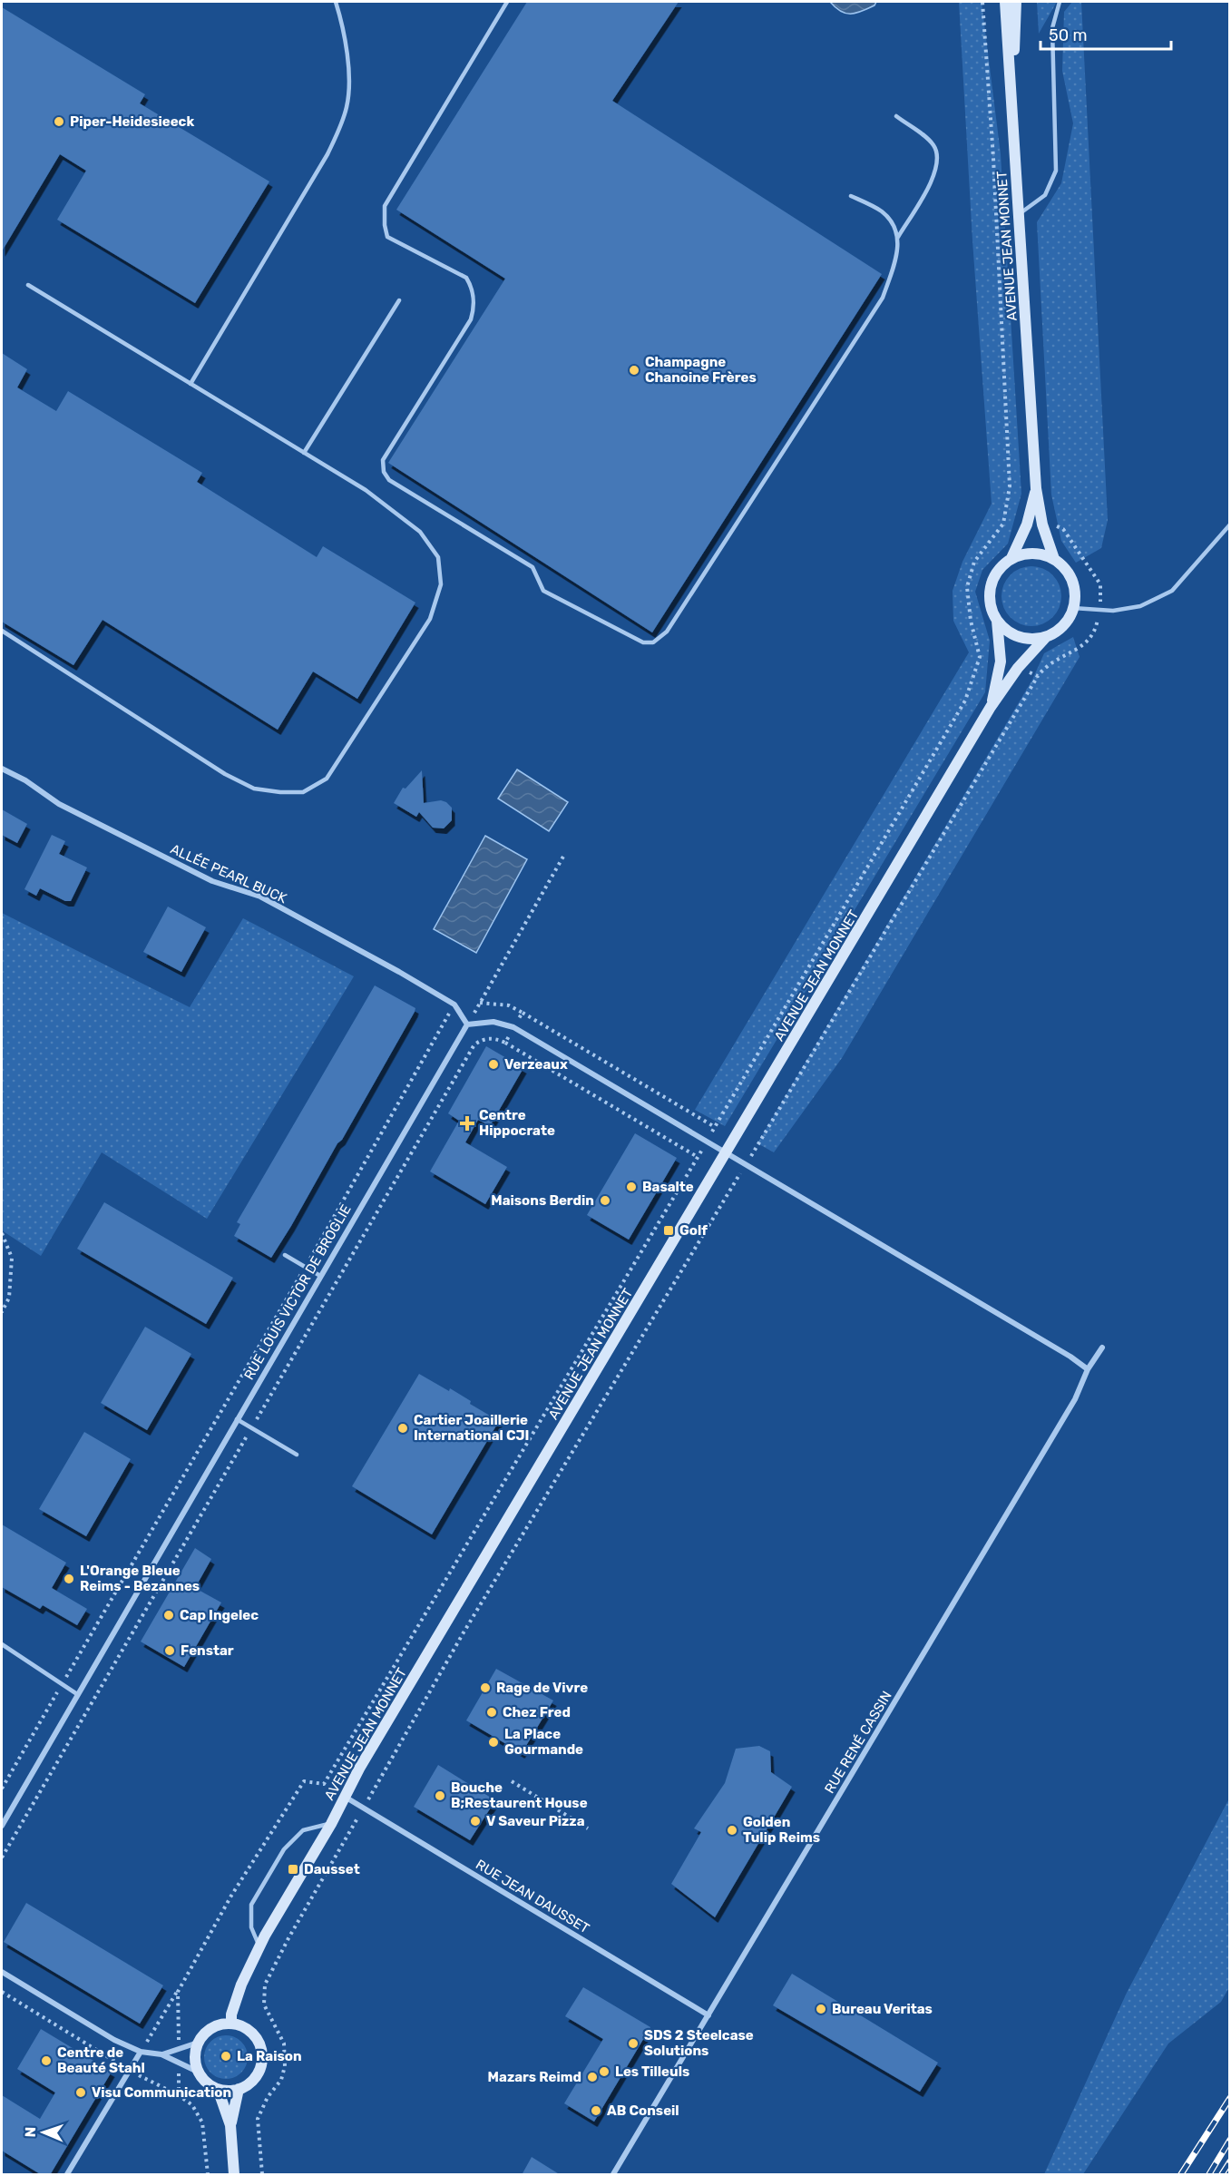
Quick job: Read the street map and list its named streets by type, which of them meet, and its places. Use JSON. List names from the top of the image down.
{
  "streets": {
    "street": [
      "AVENUE JEAN MONNET",
      "ALLÉE PEARL BUCK",
      "RUE LOUIS VICTOR DE BROGLIE",
      "RUE RENÉ CASSIN",
      "RUE JEAN DAUSSET"
    ]
  },
  "crossings": [
    ["AVENUE JEAN MONNET", "RUE JEAN DAUSSET"],
    ["ALLÉE PEARL BUCK", "RUE LOUIS VICTOR DE BROGLIE"],
    ["RUE RENÉ CASSIN", "RUE JEAN DAUSSET"]
  ],
  "places": {
    "other": [
      "Piper-Heidesieeck",
      "Champagne Chanoine Frères",
      "Verzeaux",
      "Basalte",
      "Maisons Berdin",
      "Cartier Joaillerie International CJI",
      "L'Orange Bleue Reims - Bezannes",
      "Cap Ingelec",
      "Fenstar",
      "Rage de Vivre",
      "Chez Fred",
      "La Place Gourmande",
      "Bouche B;Restaurent House",
      "V Saveur Pizza",
      "Golden Tulip Reims",
      "Bureau Veritas",
      "SDS 2 Steelcase Solutions",
      "La Raison",
      "Centre de Beauté Stahl",
      "Les Tilleuls",
      "Mazars Reimd",
      "Visu Communication",
      "AB Conseil"
    ],
    "health": ["Centre Hippocrate"],
    "transit": ["Golf", "Dausset"]
  },
  "scale_bar": "50 m",
  "north": "left"
}
